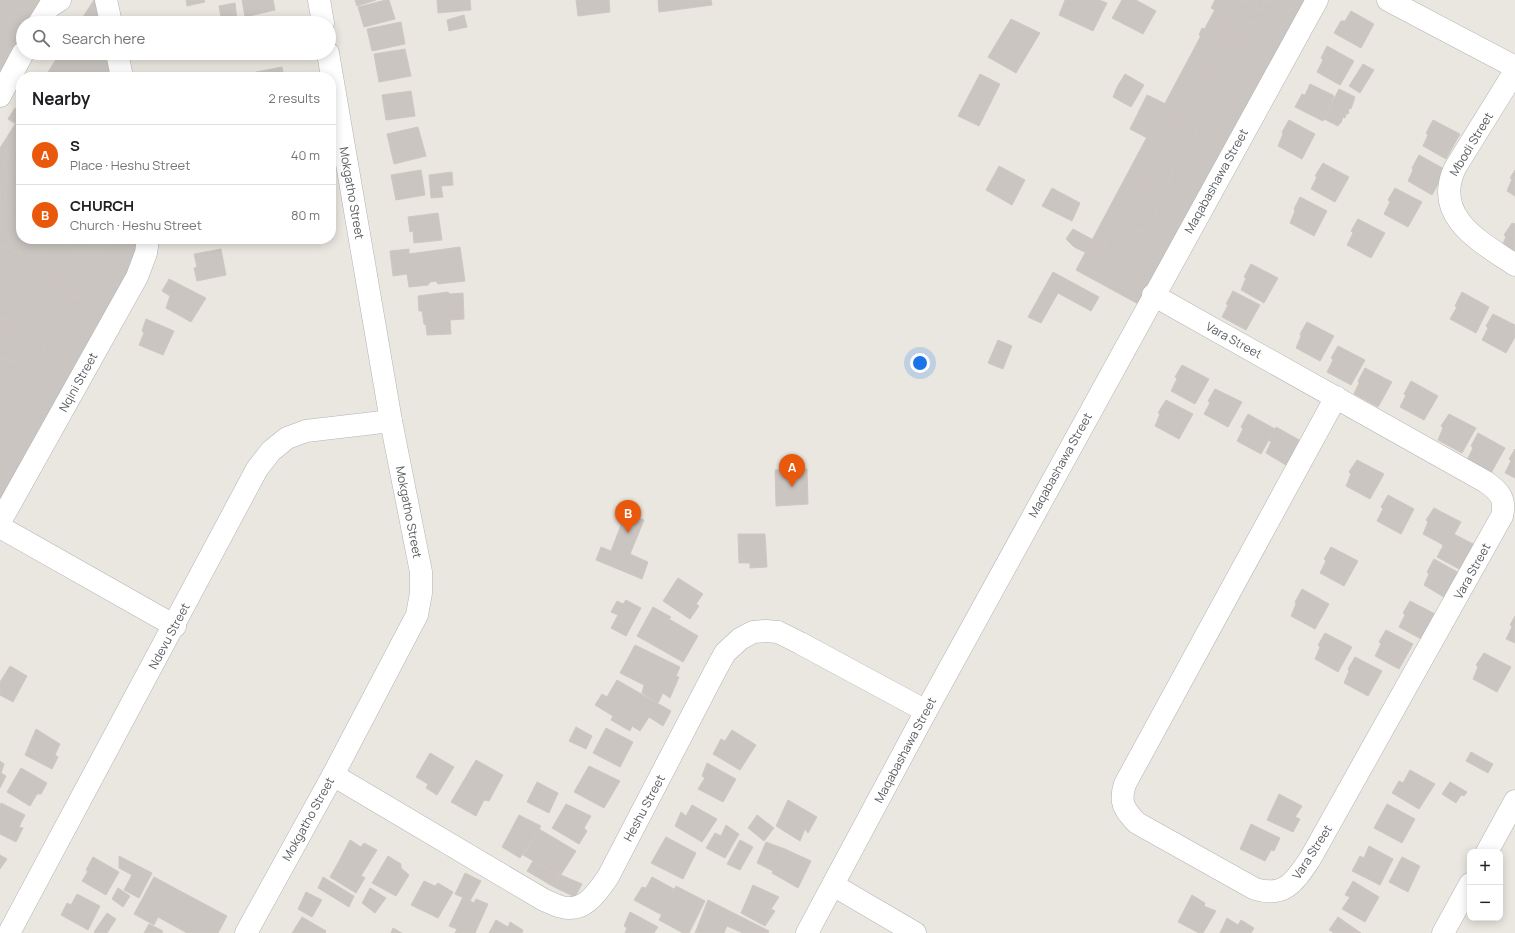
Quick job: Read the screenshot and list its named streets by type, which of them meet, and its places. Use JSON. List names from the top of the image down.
{
  "streets": {
    "street": [
      "Mbodi Street",
      "Maqabashawa Street",
      "Mokgatho Street",
      "Vara Street",
      "Nqini Street",
      "Ndevu Street",
      "Heshu Street"
    ]
  },
  "crossings": [
    ["Maqabashawa Street", "Vara Street"],
    ["Maqabashawa Street", "Heshu Street"],
    ["Mokgatho Street", "Ndevu Street"],
    ["Mokgatho Street", "Heshu Street"]
  ],
  "page": {
    "search": "Search here",
    "heading": ["Nearby", "2 results"],
    "list": [
      {
        "mark": "A",
        "name": "S",
        "note": "Place · Heshu Street",
        "value": "40 m"
      },
      {
        "mark": "B",
        "name": "CHURCH",
        "note": "Church · Heshu Street",
        "value": "80 m"
      }
    ],
    "pins": ["A", "B"],
    "map_buttons": ["+", "−"]
  }
}
